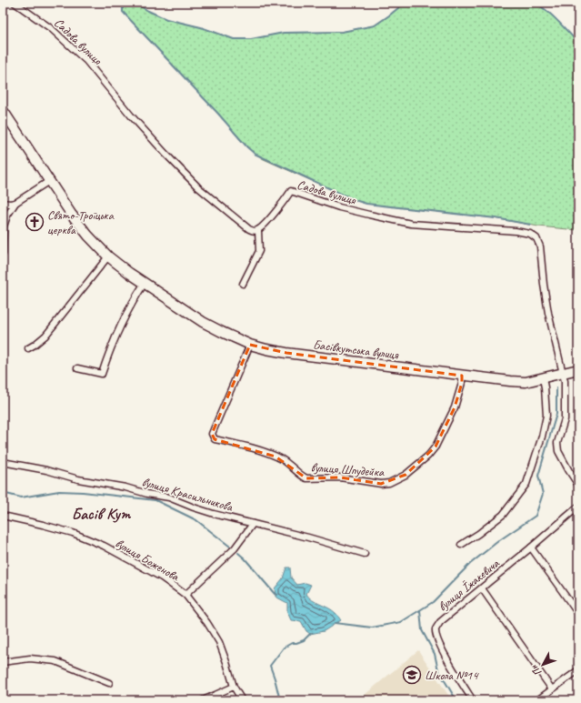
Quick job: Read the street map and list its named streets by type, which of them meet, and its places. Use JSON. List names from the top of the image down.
{
  "streets": {
    "main road": ["Басівкутська вулиця"],
    "street": [
      "Садова вулиця",
      "вулиця Шпудейка",
      "вулиця Красильникова",
      "вулиця Боженова",
      "вулиця Їжакевича"
    ]
  },
  "crossings": [
    ["Садова вулиця", "Басівкутська вулиця"],
    ["Басівкутська вулиця", "вулиця Шпудейка"]
  ],
  "districts": ["Басів Кут"],
  "places": {
    "church": ["Свято-Троїцька церква"],
    "school or university": ["Школа №14"]
  },
  "north": "bottom left"
}
